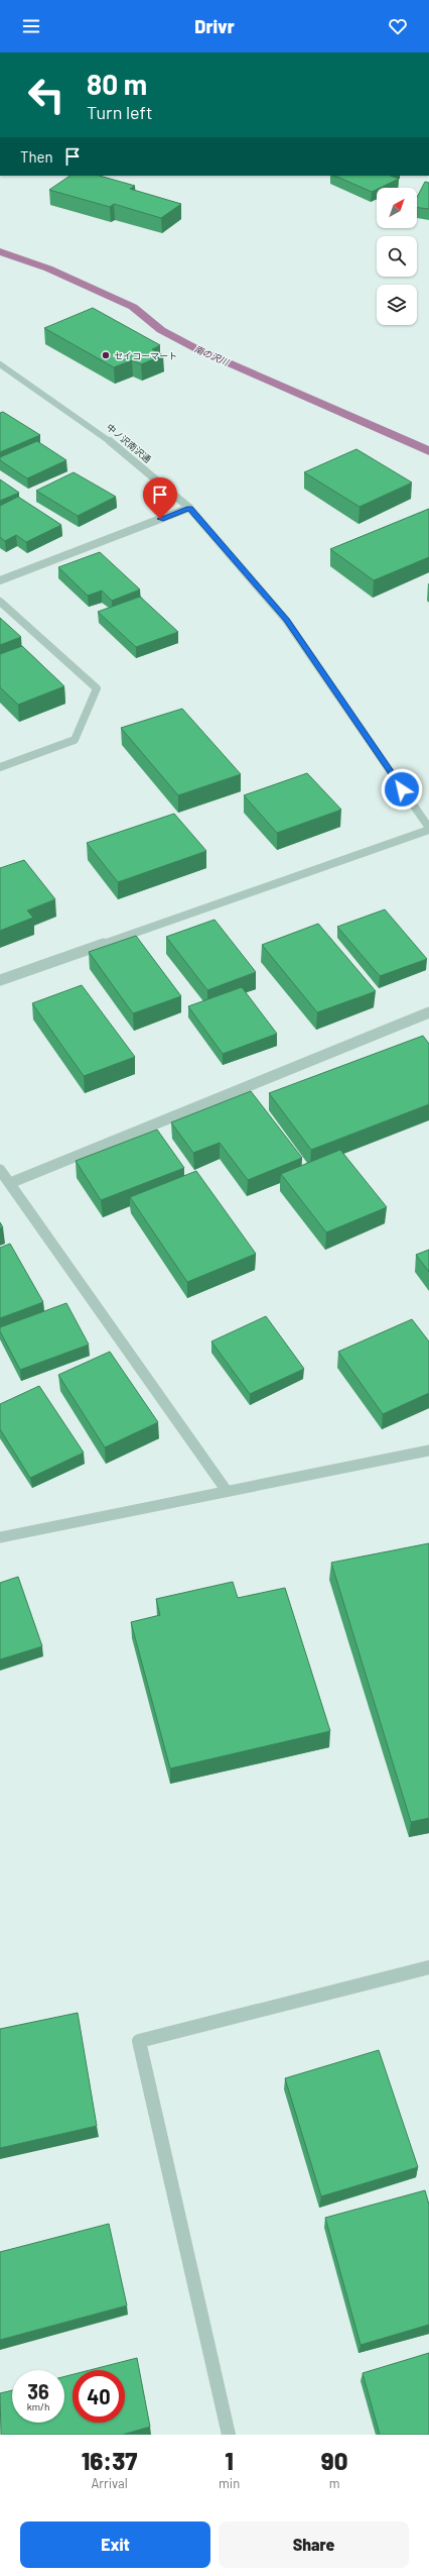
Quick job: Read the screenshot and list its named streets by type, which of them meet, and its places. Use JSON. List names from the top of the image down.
{
  "streets": {
    "street": ["中ノ沢南沢通"]
  },
  "water": ["南の沢川"],
  "places": ["セイコーマート"],
  "north": "top right",
  "page": {
    "header": "Drivr",
    "turn": ["80 m", "Turn left"],
    "then": "Then",
    "speed": "36 km/h",
    "limit": "40",
    "eta": [
      "16:37",
      "Arrival",
      "1",
      "min",
      "90",
      "m"
    ],
    "buttons": ["Exit", "Share"]
  }
}
